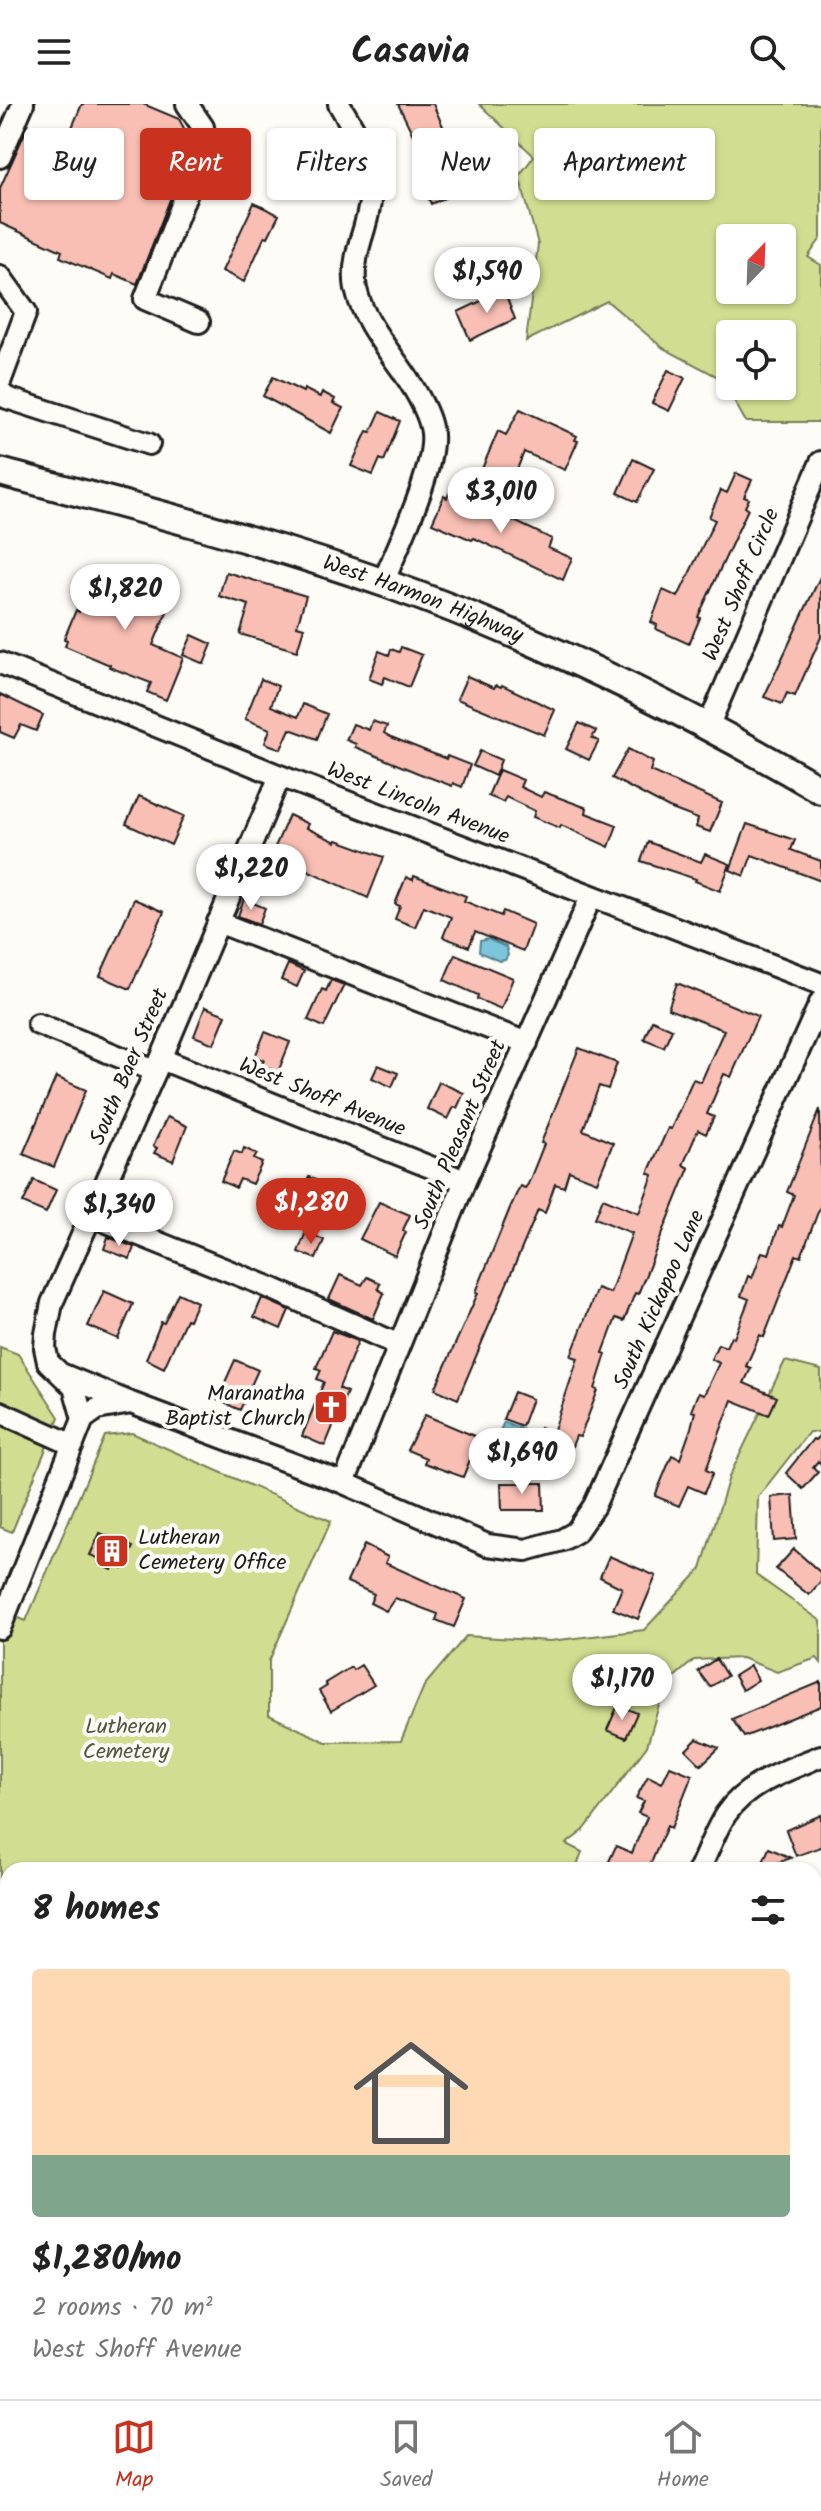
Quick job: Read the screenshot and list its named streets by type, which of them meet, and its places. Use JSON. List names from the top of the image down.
{
  "streets": {
    "main road": ["West Harmon Highway"],
    "street": [
      "West Shoff Circle",
      "West Lincoln Avenue",
      "South Baer Street",
      "West Shoff Avenue",
      "South Pleasant Street",
      "South Kickapoo Lane"
    ]
  },
  "crossings": [
    ["West Shoff Circle", "West Harmon Highway"],
    ["West Lincoln Avenue", "South Baer Street"],
    ["West Lincoln Avenue", "South Pleasant Street"],
    ["South Baer Street", "West Shoff Avenue"],
    ["South Baer Street", "South Kickapoo Lane"],
    ["West Shoff Avenue", "South Pleasant Street"],
    ["South Pleasant Street", "South Kickapoo Lane"]
  ],
  "parks": ["Lutheran Cemetery"],
  "places": {
    "church": ["Maranatha Baptist Church"],
    "building": ["Lutheran Cemetery Office"]
  },
  "north": "top right",
  "page": {
    "header": "Casavia",
    "chip": [
      "Buy",
      "Rent",
      "Filters",
      "New",
      "Apartment"
    ],
    "price": [
      "$1,590",
      "$3,010",
      "$1,820",
      "$1,220",
      "$1,280",
      "$1,340",
      "$1,690",
      "$1,170"
    ],
    "heading": "8 homes",
    "list": [
      {
        "name": "$1,280/mo",
        "note": "2 rooms · 70 m² · West Shoff Avenue"
      }
    ],
    "tabs": ["Map", "Saved", "Home"]
  }
}
